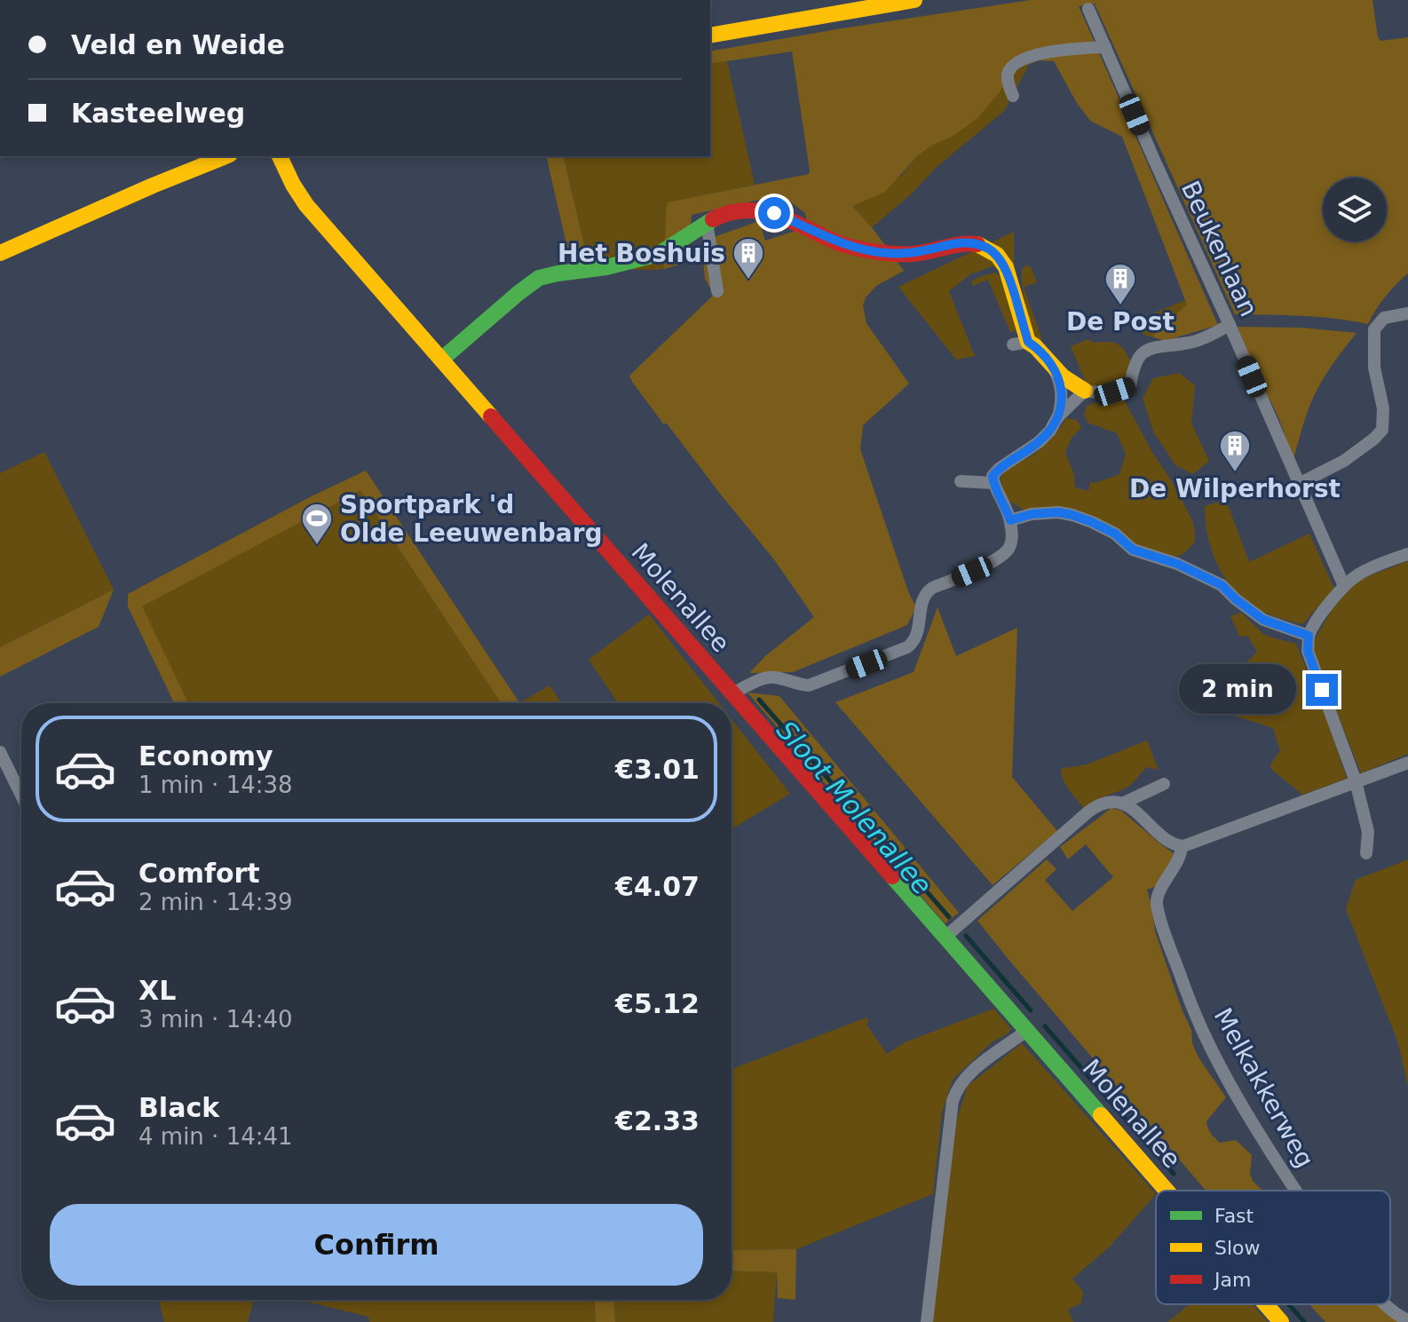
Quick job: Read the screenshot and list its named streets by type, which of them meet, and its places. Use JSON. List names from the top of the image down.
{
  "streets": {
    "main road": ["Molenallee"],
    "street": ["Beukenlaan", "Melkakkerweg"]
  },
  "water": ["Sloot Molenallee"],
  "places": {
    "building": ["Het Boshuis", "De Post", "De Wilperhorst"],
    "sports": ["Sportpark 'd Olde Leeuwenbarg"]
  },
  "legend": ["Fast", "Slow", "Jam"],
  "page": {
    "banner": ["Veld en Weide", "Kasteelweg"],
    "bubble": "2 min",
    "list": [
      {
        "name": "Economy",
        "note": "1 min · 14:38",
        "value": "€3.01"
      },
      {
        "name": "Comfort",
        "note": "2 min · 14:39",
        "value": "€4.07"
      },
      {
        "name": "XL",
        "note": "3 min · 14:40",
        "value": "€5.12"
      },
      {
        "name": "Black",
        "note": "4 min · 14:41",
        "value": "€2.33"
      }
    ],
    "buttons": "Confirm"
  }
}
